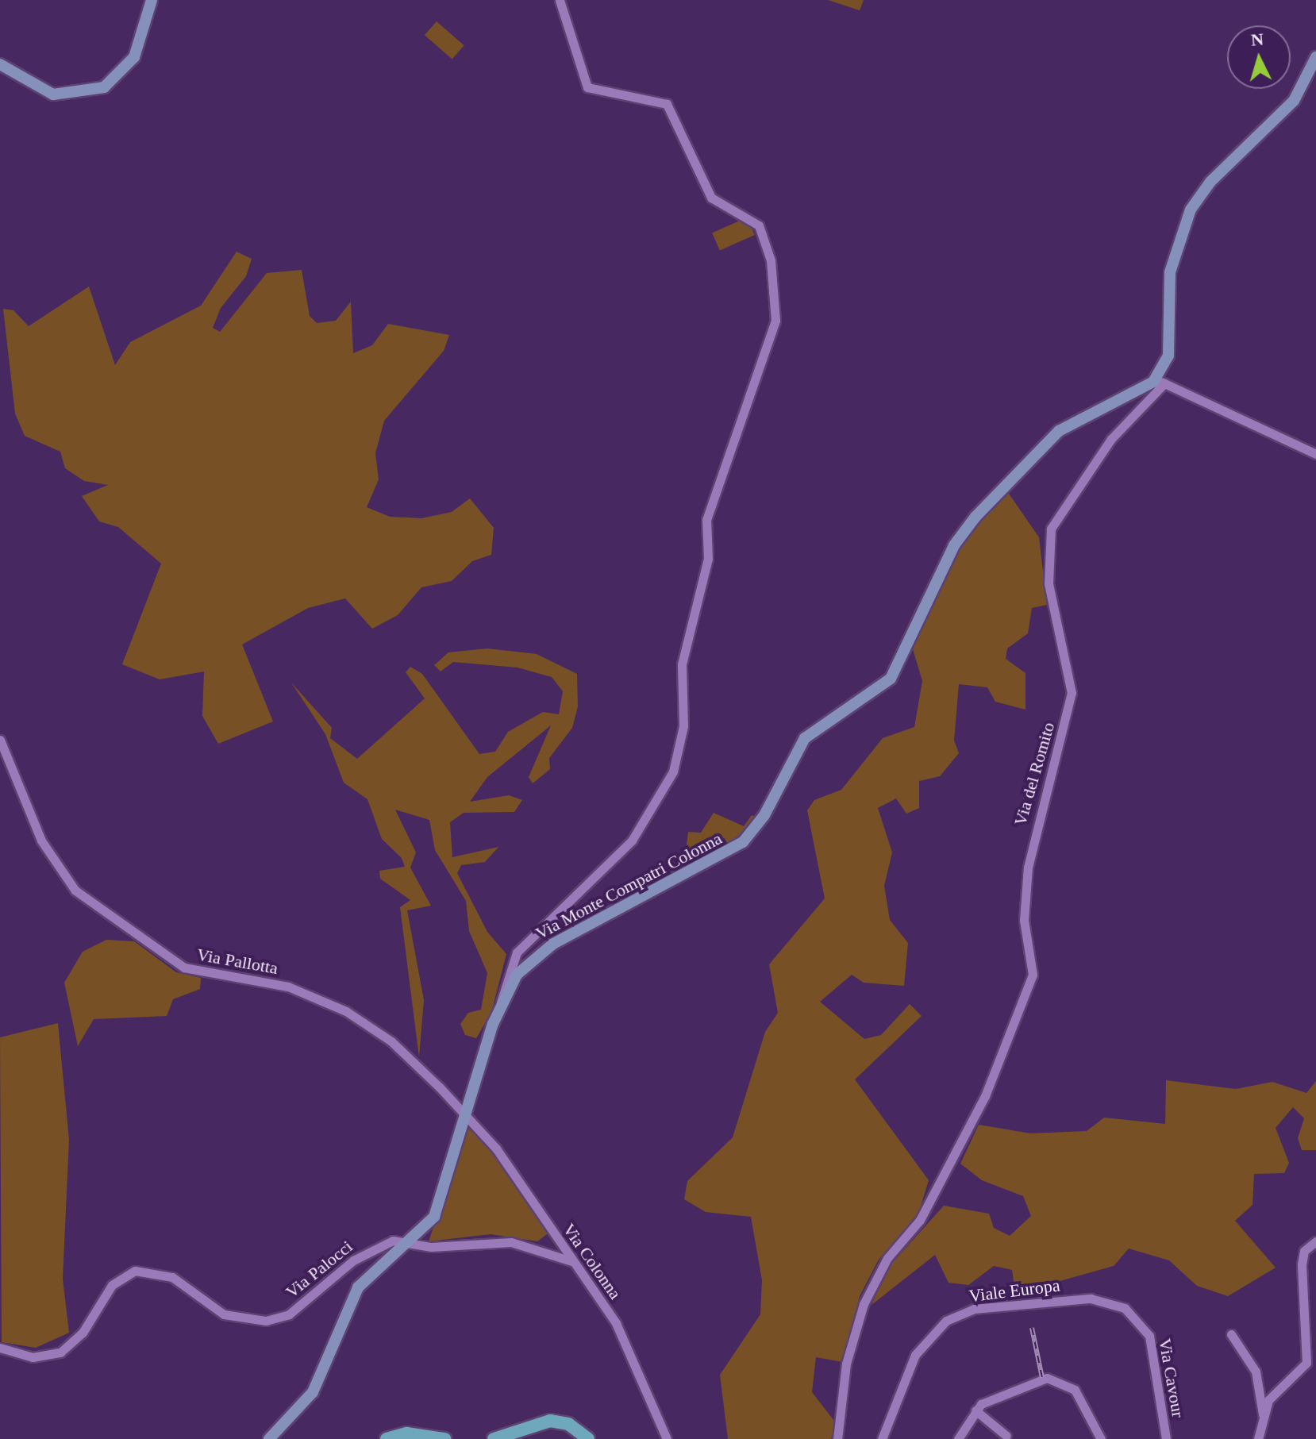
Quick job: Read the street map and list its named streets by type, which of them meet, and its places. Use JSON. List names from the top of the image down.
{
  "streets": {
    "street": [
      "Via del Romito",
      "Via Monte Compatri Colonna",
      "Via Pallotta",
      "Via Colonna",
      "Via Palocci",
      "Viale Europa",
      "Via Cavour"
    ]
  },
  "crossings": [
    ["Via del Romito", "Via Monte Compatri Colonna"],
    ["Via Monte Compatri Colonna", "Via Pallotta"],
    ["Via Monte Compatri Colonna", "Via Colonna"],
    ["Via Monte Compatri Colonna", "Via Palocci"],
    ["Via Pallotta", "Via Colonna"],
    ["Via Colonna", "Via Palocci"],
    ["Viale Europa", "Via Cavour"]
  ],
  "north": "top"
}
